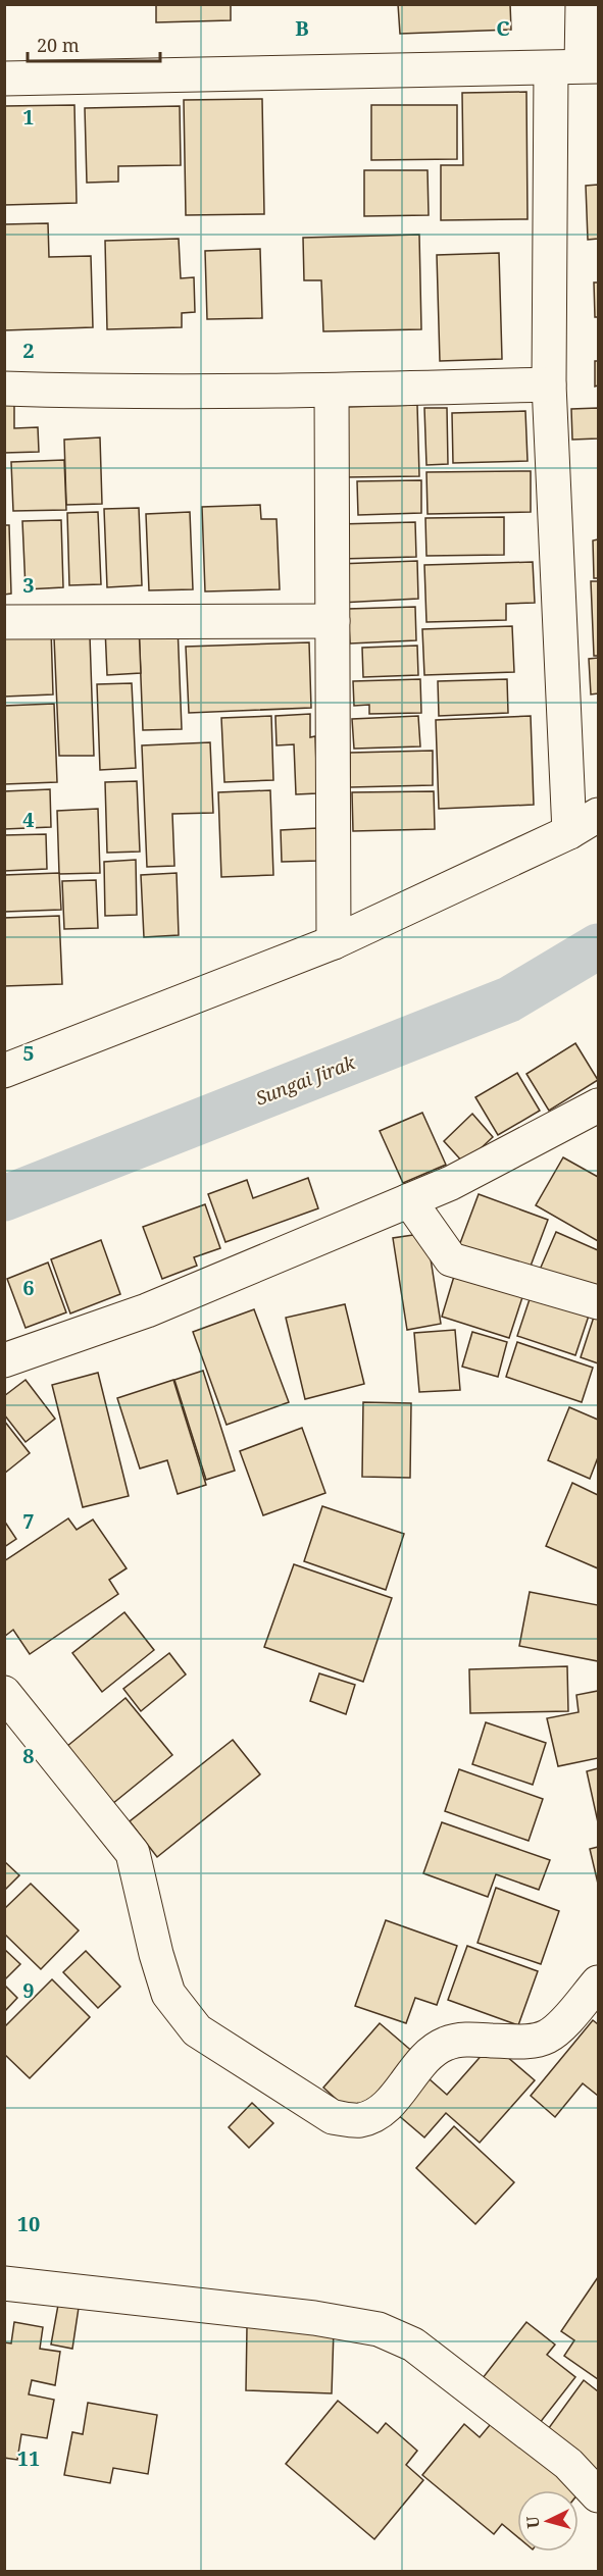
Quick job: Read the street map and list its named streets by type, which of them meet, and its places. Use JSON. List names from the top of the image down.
{
  "water": ["Sungai Jirak"],
  "scale_bar": "20 m",
  "north": "left",
  "grid": {
    "columns": ["B", "C"],
    "rows": [
      "1",
      "2",
      "3",
      "4",
      "5",
      "6",
      "7",
      "8",
      "9",
      "10",
      "11"
    ]
  }
}
